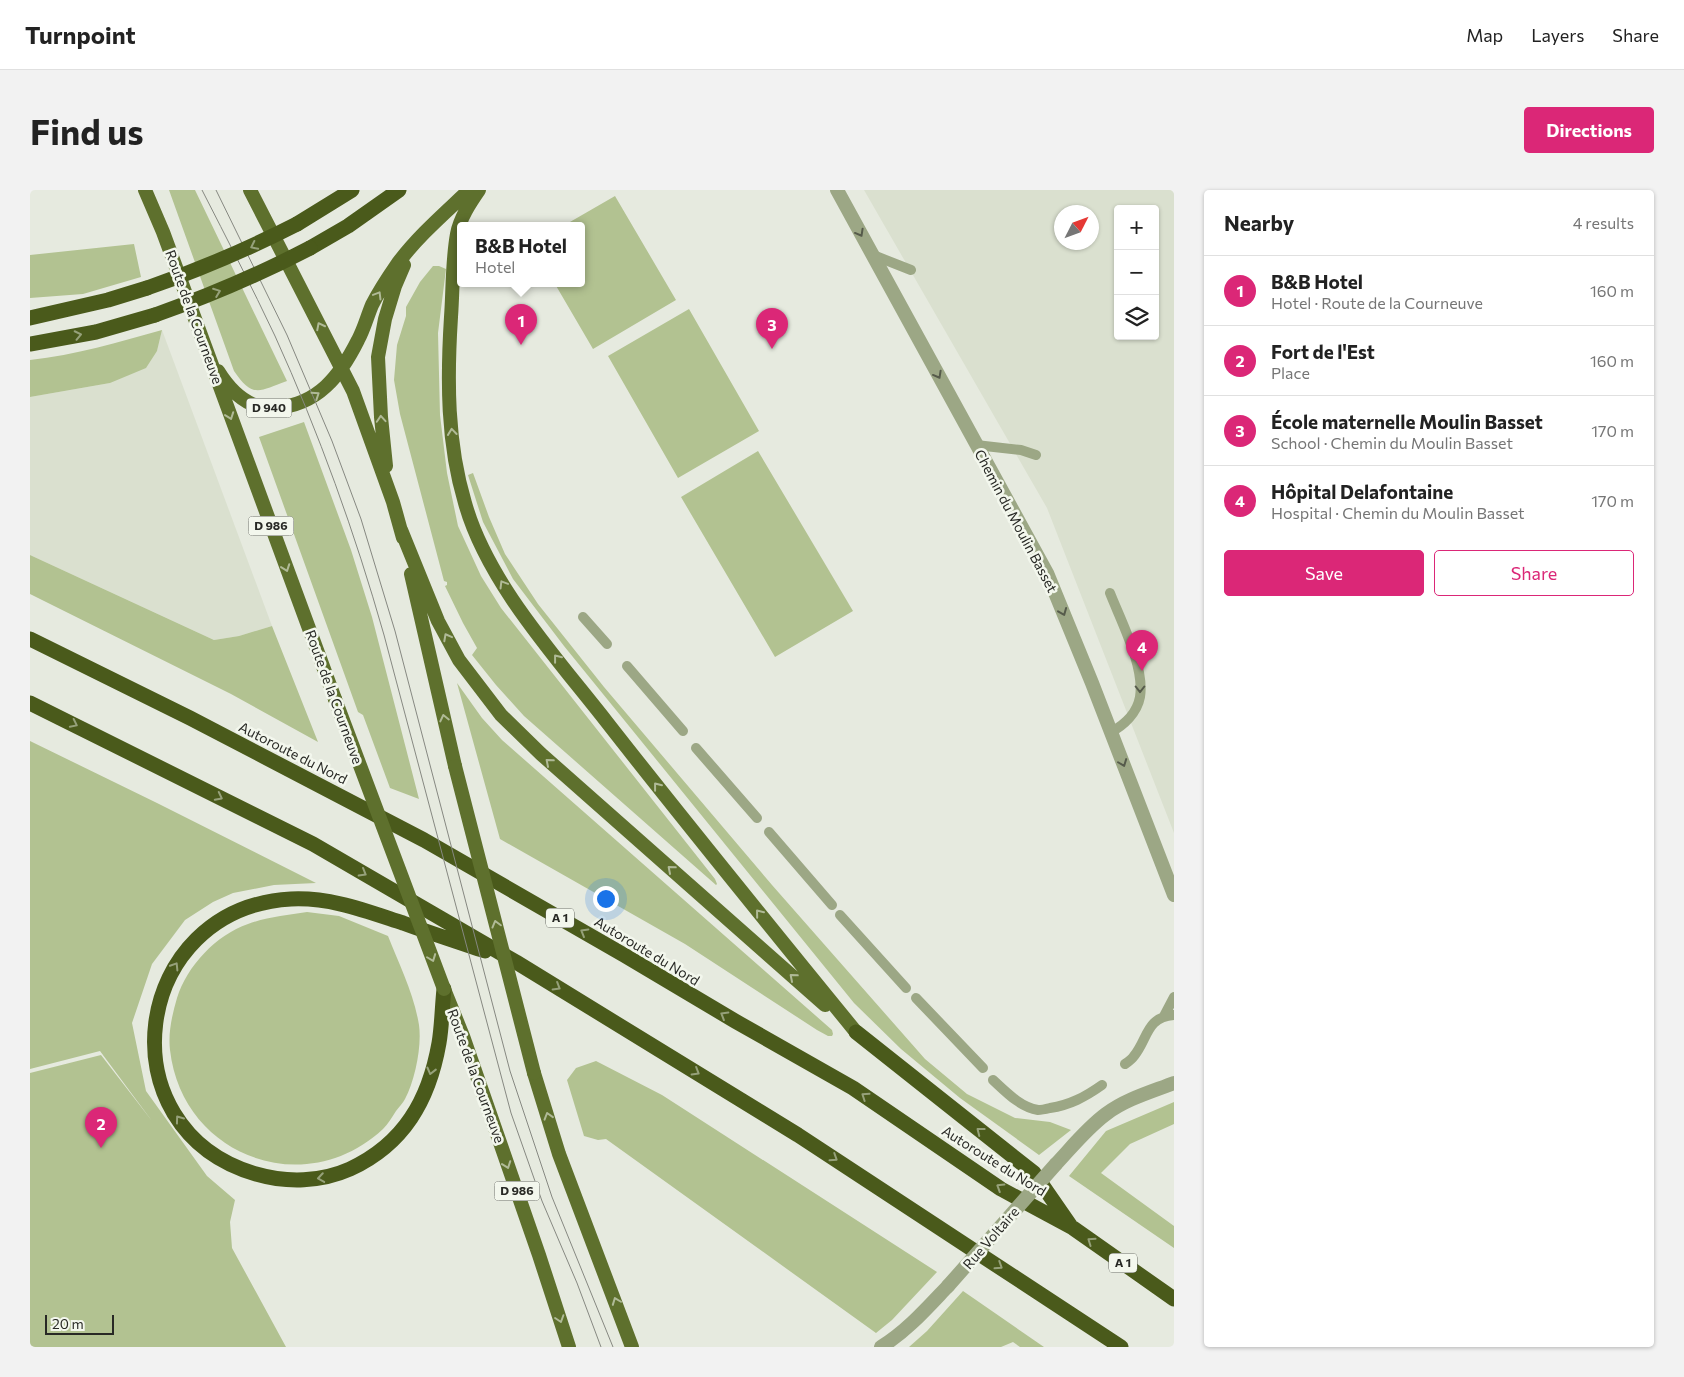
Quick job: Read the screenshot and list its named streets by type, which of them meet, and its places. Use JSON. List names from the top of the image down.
{
  "streets": {
    "highway": ["Autoroute du Nord", "A 1"],
    "main road": ["Route de la Courneuve", "D 940", "D 986"],
    "street": ["Chemin du Moulin Basset", "Rue Voltaire"]
  },
  "crossings": [
    ["Route de la Courneuve", "D 940"]
  ],
  "one_way": ["Chemin du Moulin Basset"],
  "scale_bar": "20 m",
  "north": "top right",
  "page": {
    "header": "Turnpoint",
    "nav": ["Map", "Layers", "Share"],
    "buttons": [
      "Directions",
      ["Save", "Share"]
    ],
    "title": "Find us",
    "heading": ["Nearby", "4 results"],
    "map_buttons": ["+", "−"],
    "popup": ["B&B Hotel", "Hotel"],
    "list": [
      {
        "mark": "1",
        "name": "B&B Hotel",
        "note": "Hotel · Route de la Courneuve",
        "value": "160 m"
      },
      {
        "mark": "2",
        "name": "Fort de l'Est",
        "note": "Place",
        "value": "160 m"
      },
      {
        "mark": "3",
        "name": "École maternelle Moulin Basset",
        "note": "School · Chemin du Moulin Basset",
        "value": "170 m"
      },
      {
        "mark": "4",
        "name": "Hôpital Delafontaine",
        "note": "Hospital · Chemin du Moulin Basset",
        "value": "170 m"
      }
    ],
    "pins": [
      "1",
      "3",
      "4",
      "2"
    ],
    "scale": "20 m"
  }
}
